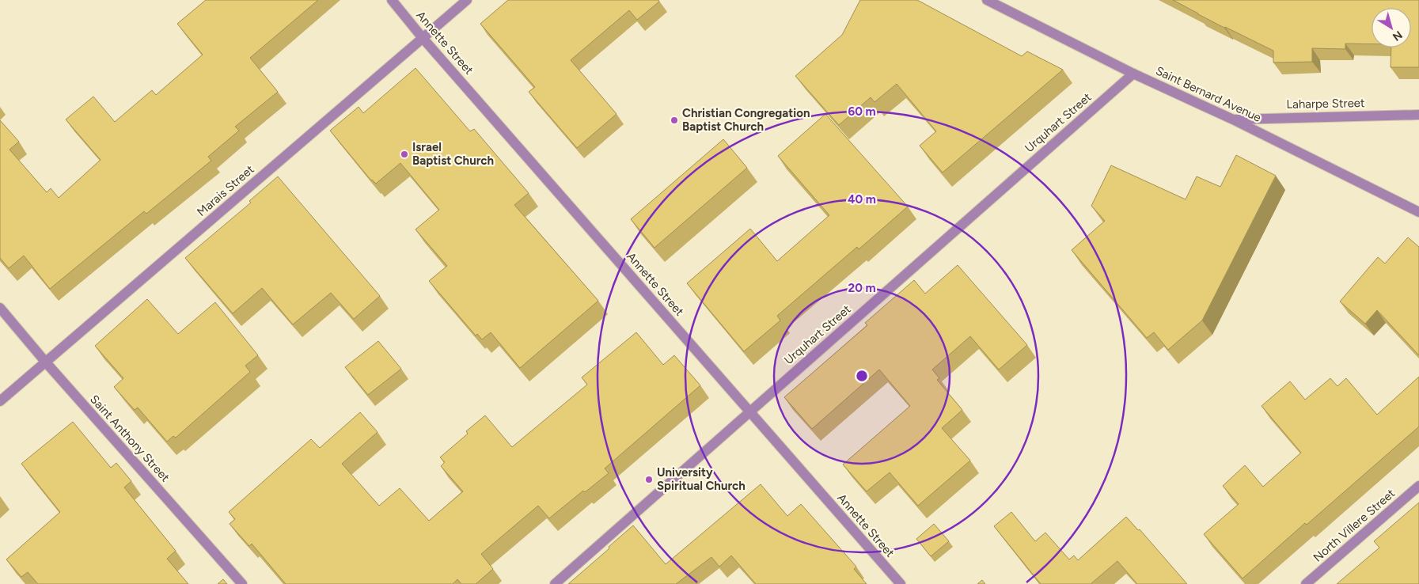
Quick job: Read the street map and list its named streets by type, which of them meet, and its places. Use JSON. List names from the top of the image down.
{
  "streets": {
    "street": [
      "Annette Street",
      "Saint Bernard Avenue",
      "Laharpe Street",
      "Urquhart Street",
      "Marais Street",
      "Saint Anthony Street",
      "North Villere Street"
    ]
  },
  "crossings": [
    ["Annette Street", "Urquhart Street"],
    ["Annette Street", "Marais Street"],
    ["Saint Bernard Avenue", "Laharpe Street"],
    ["Saint Bernard Avenue", "Urquhart Street"],
    ["Marais Street", "Saint Anthony Street"]
  ],
  "places": ["Christian Congregation Baptist Church", "Israel Baptist Church", "University Spiritual Church"],
  "north": "bottom right",
  "rings": ["60 m", "40 m", "20 m"]
}
